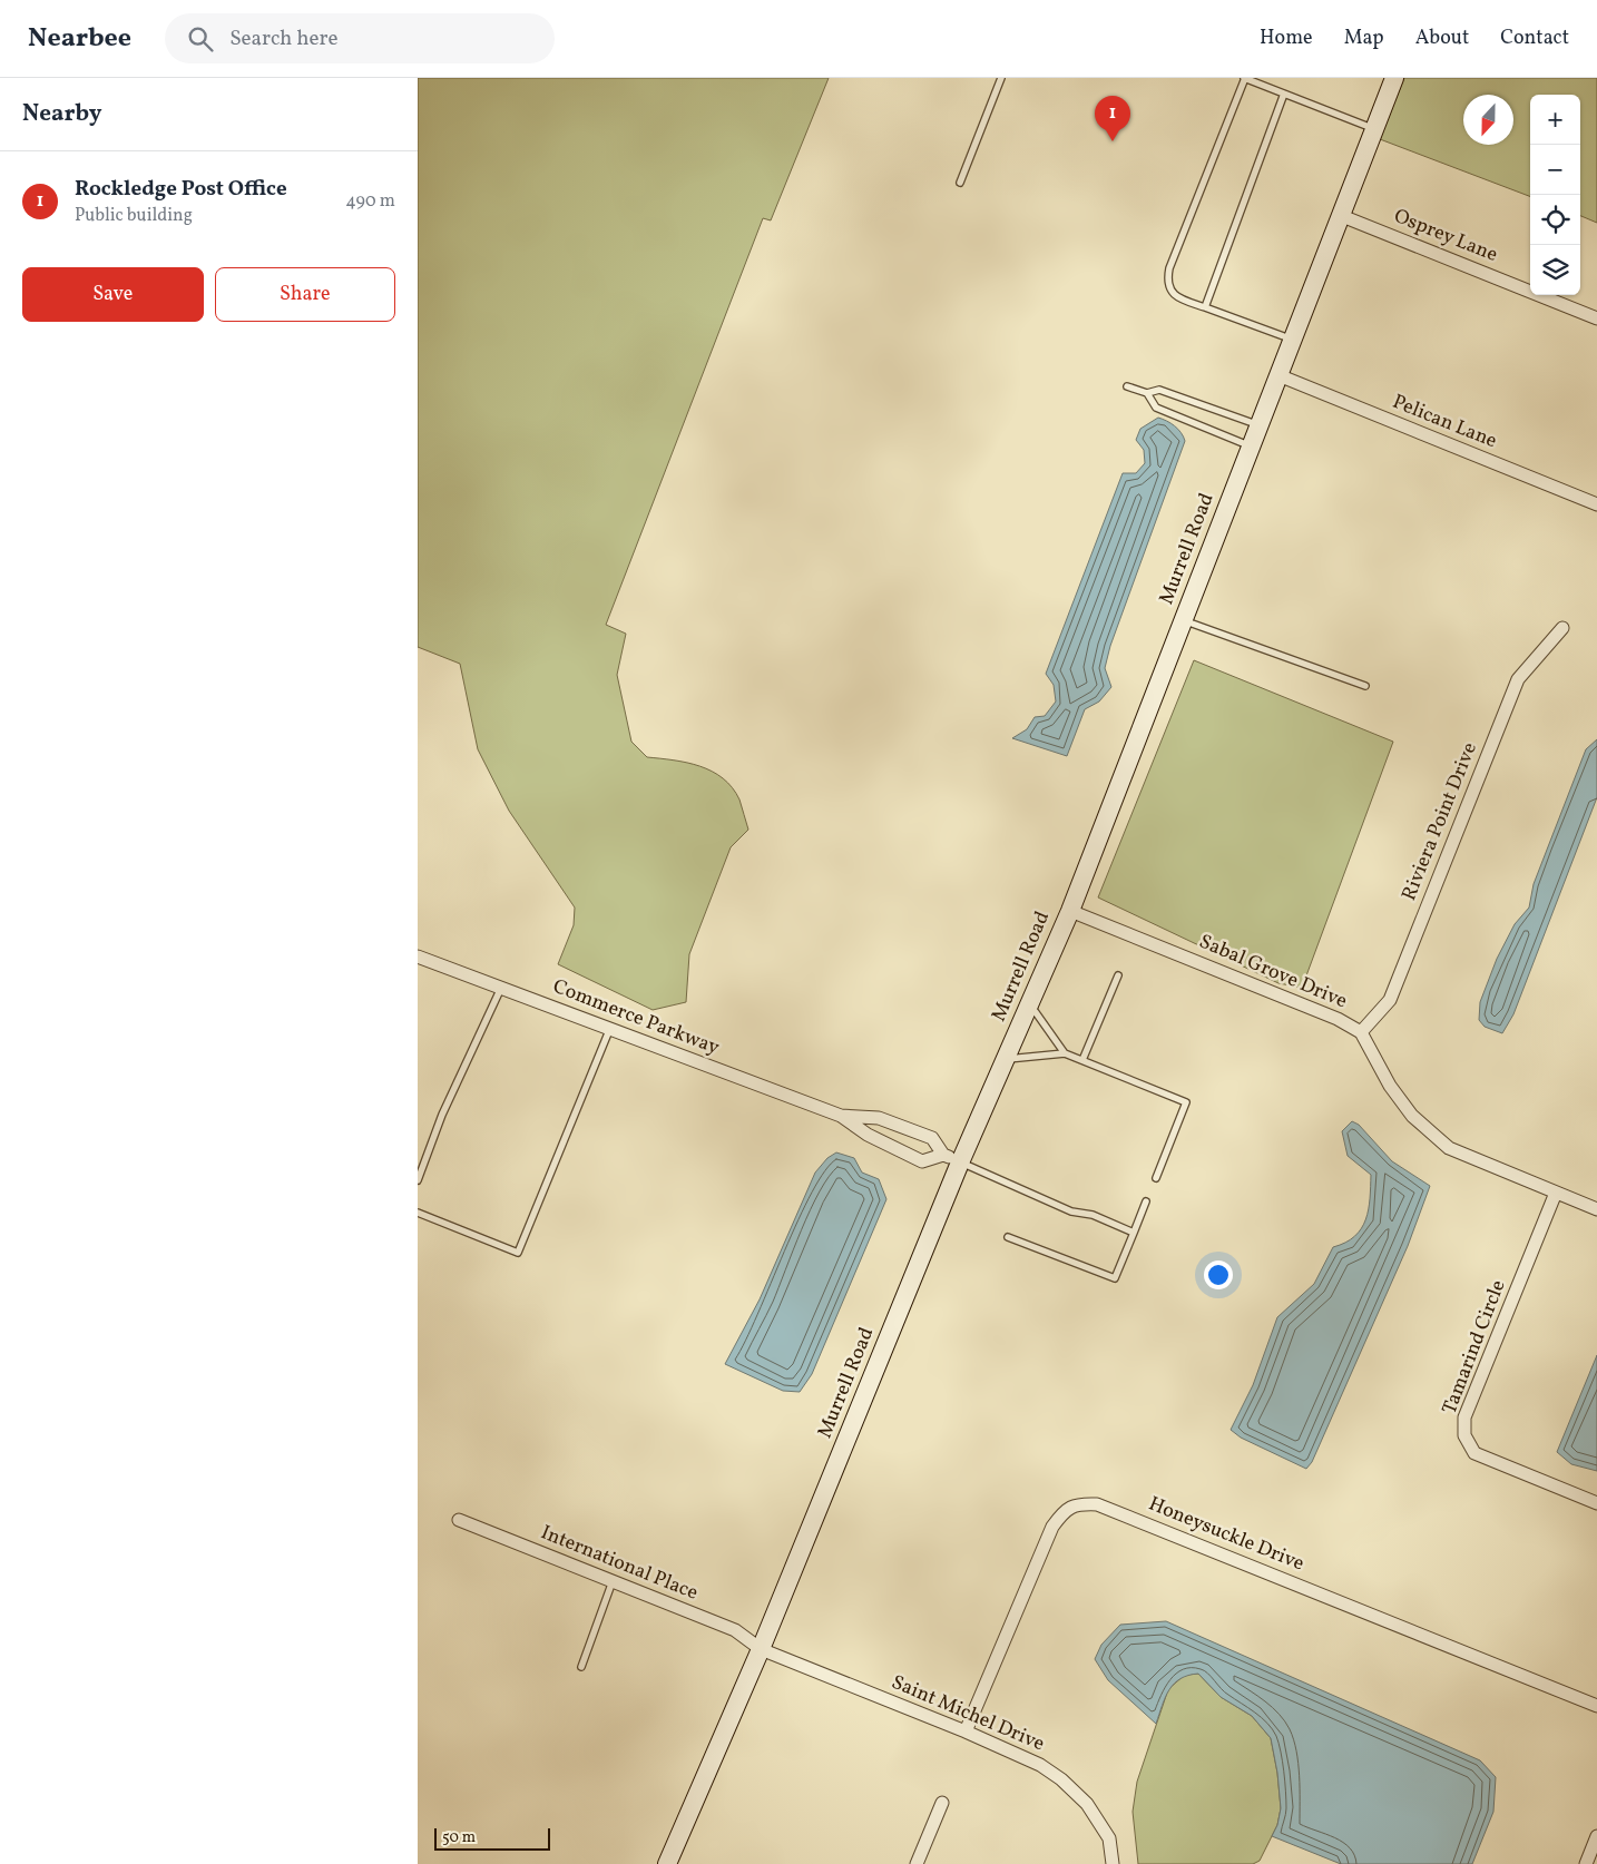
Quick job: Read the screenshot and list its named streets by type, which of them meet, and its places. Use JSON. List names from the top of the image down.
{
  "streets": {
    "street": [
      "Osprey Lane",
      "Pelican Lane",
      "Murrell Road",
      "Riviera Point Drive",
      "Sabal Grove Drive",
      "Commerce Parkway",
      "Tamarind Circle",
      "Honeysuckle Drive",
      "International Place",
      "Saint Michel Drive"
    ]
  },
  "crossings": [
    ["Osprey Lane", "Murrell Road"],
    ["Pelican Lane", "Murrell Road"],
    ["Murrell Road", "Sabal Grove Drive"],
    ["Murrell Road", "Commerce Parkway"],
    ["Murrell Road", "International Place"],
    ["Murrell Road", "Saint Michel Drive"],
    ["Riviera Point Drive", "Sabal Grove Drive"],
    ["Sabal Grove Drive", "Tamarind Circle"],
    ["Honeysuckle Drive", "Saint Michel Drive"],
    ["International Place", "Saint Michel Drive"]
  ],
  "scale_bar": "50 m",
  "north": "bottom",
  "page": {
    "header": "Nearbee",
    "search": "Search here",
    "nav": [
      "Home",
      "Map",
      "About",
      "Contact"
    ],
    "heading": "Nearby",
    "map_buttons": ["+", "−"],
    "pins": "1",
    "list": [
      {
        "mark": "1",
        "name": "Rockledge Post Office",
        "note": "Public building",
        "value": "490 m"
      }
    ],
    "buttons": ["Save", "Share"],
    "scale": "50 m"
  }
}
